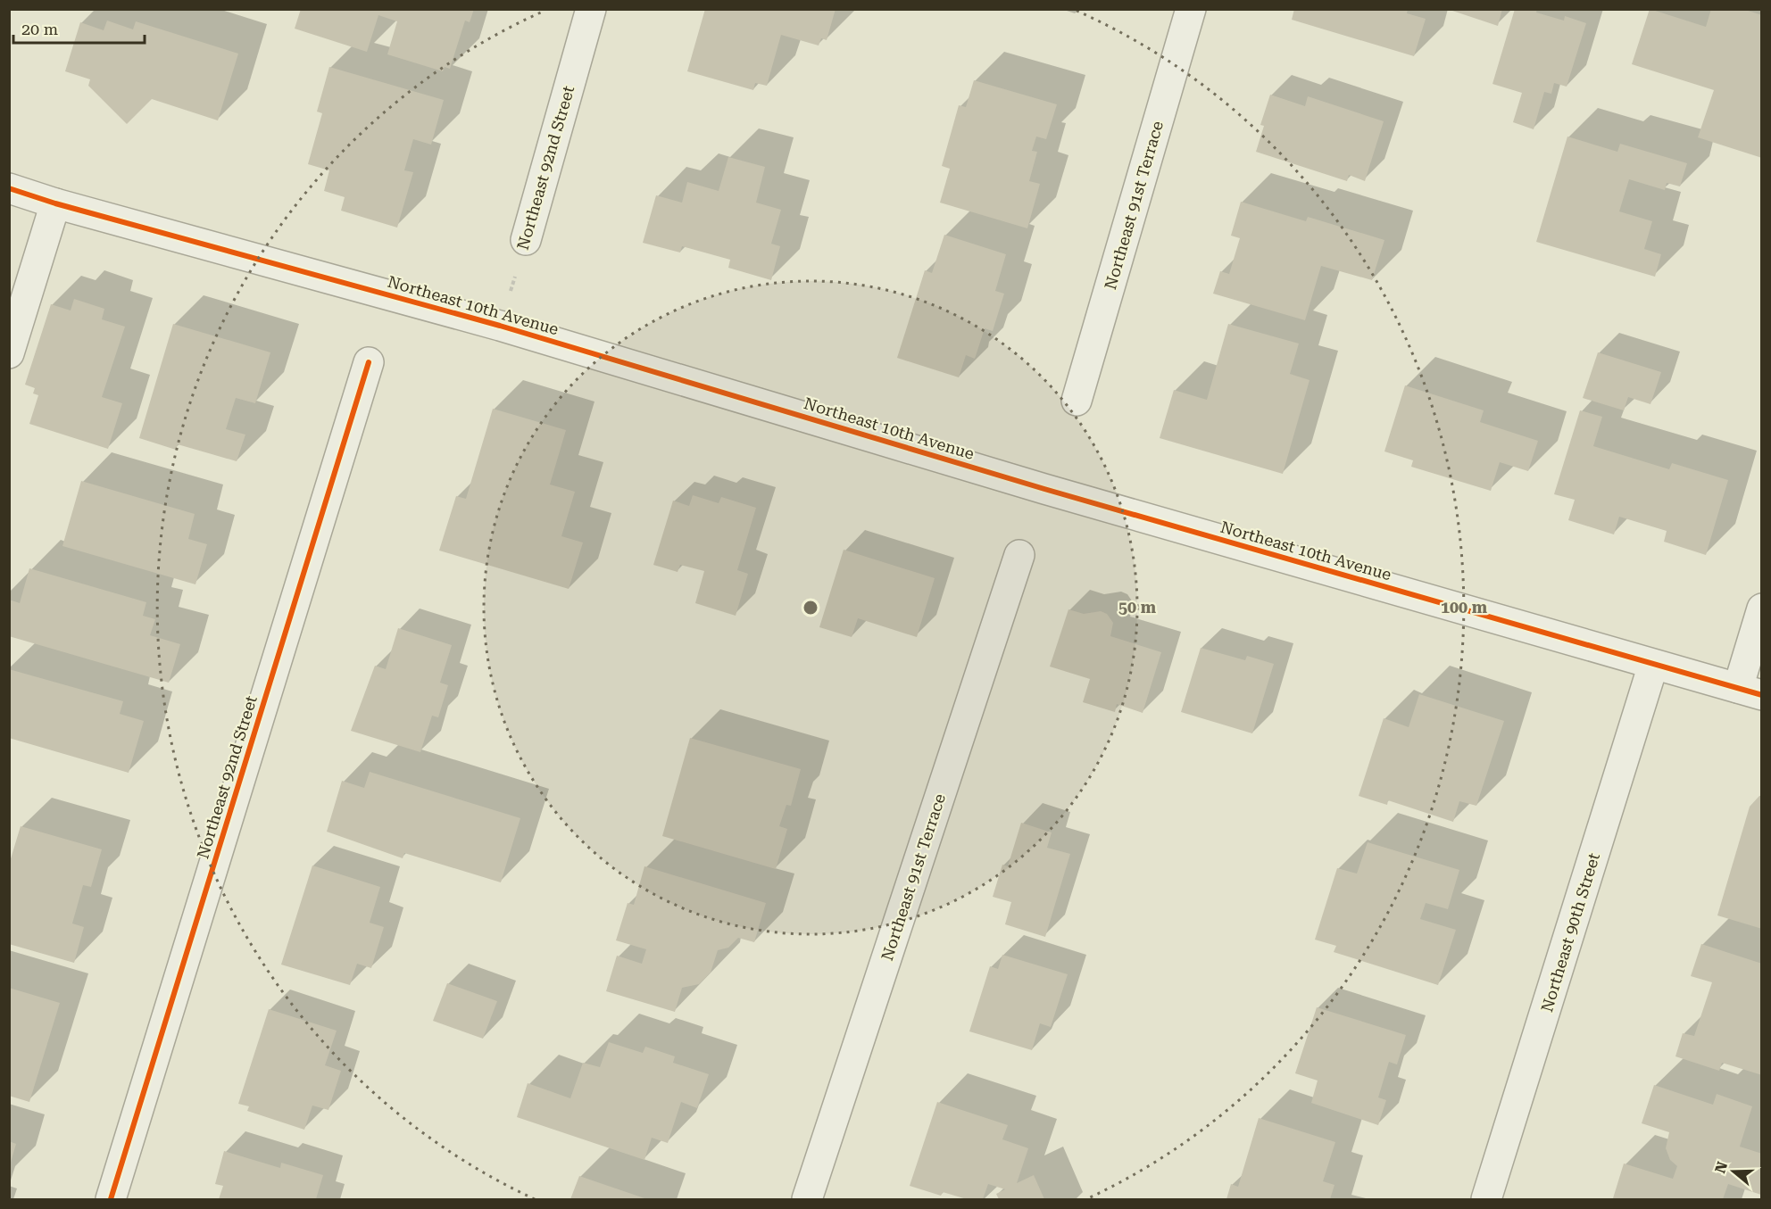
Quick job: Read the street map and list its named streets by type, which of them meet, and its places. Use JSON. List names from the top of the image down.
{
  "streets": {
    "street": [
      "Northeast 92nd Street",
      "Northeast 91st Terrace",
      "Northeast 10th Avenue",
      "Northeast 90th Street"
    ]
  },
  "crossings": [
    ["Northeast 92nd Street", "Northeast 10th Avenue"],
    ["Northeast 10th Avenue", "Northeast 90th Street"]
  ],
  "scale_bar": "20 m",
  "north": "left",
  "rings": ["50 m", "100 m"]
}
